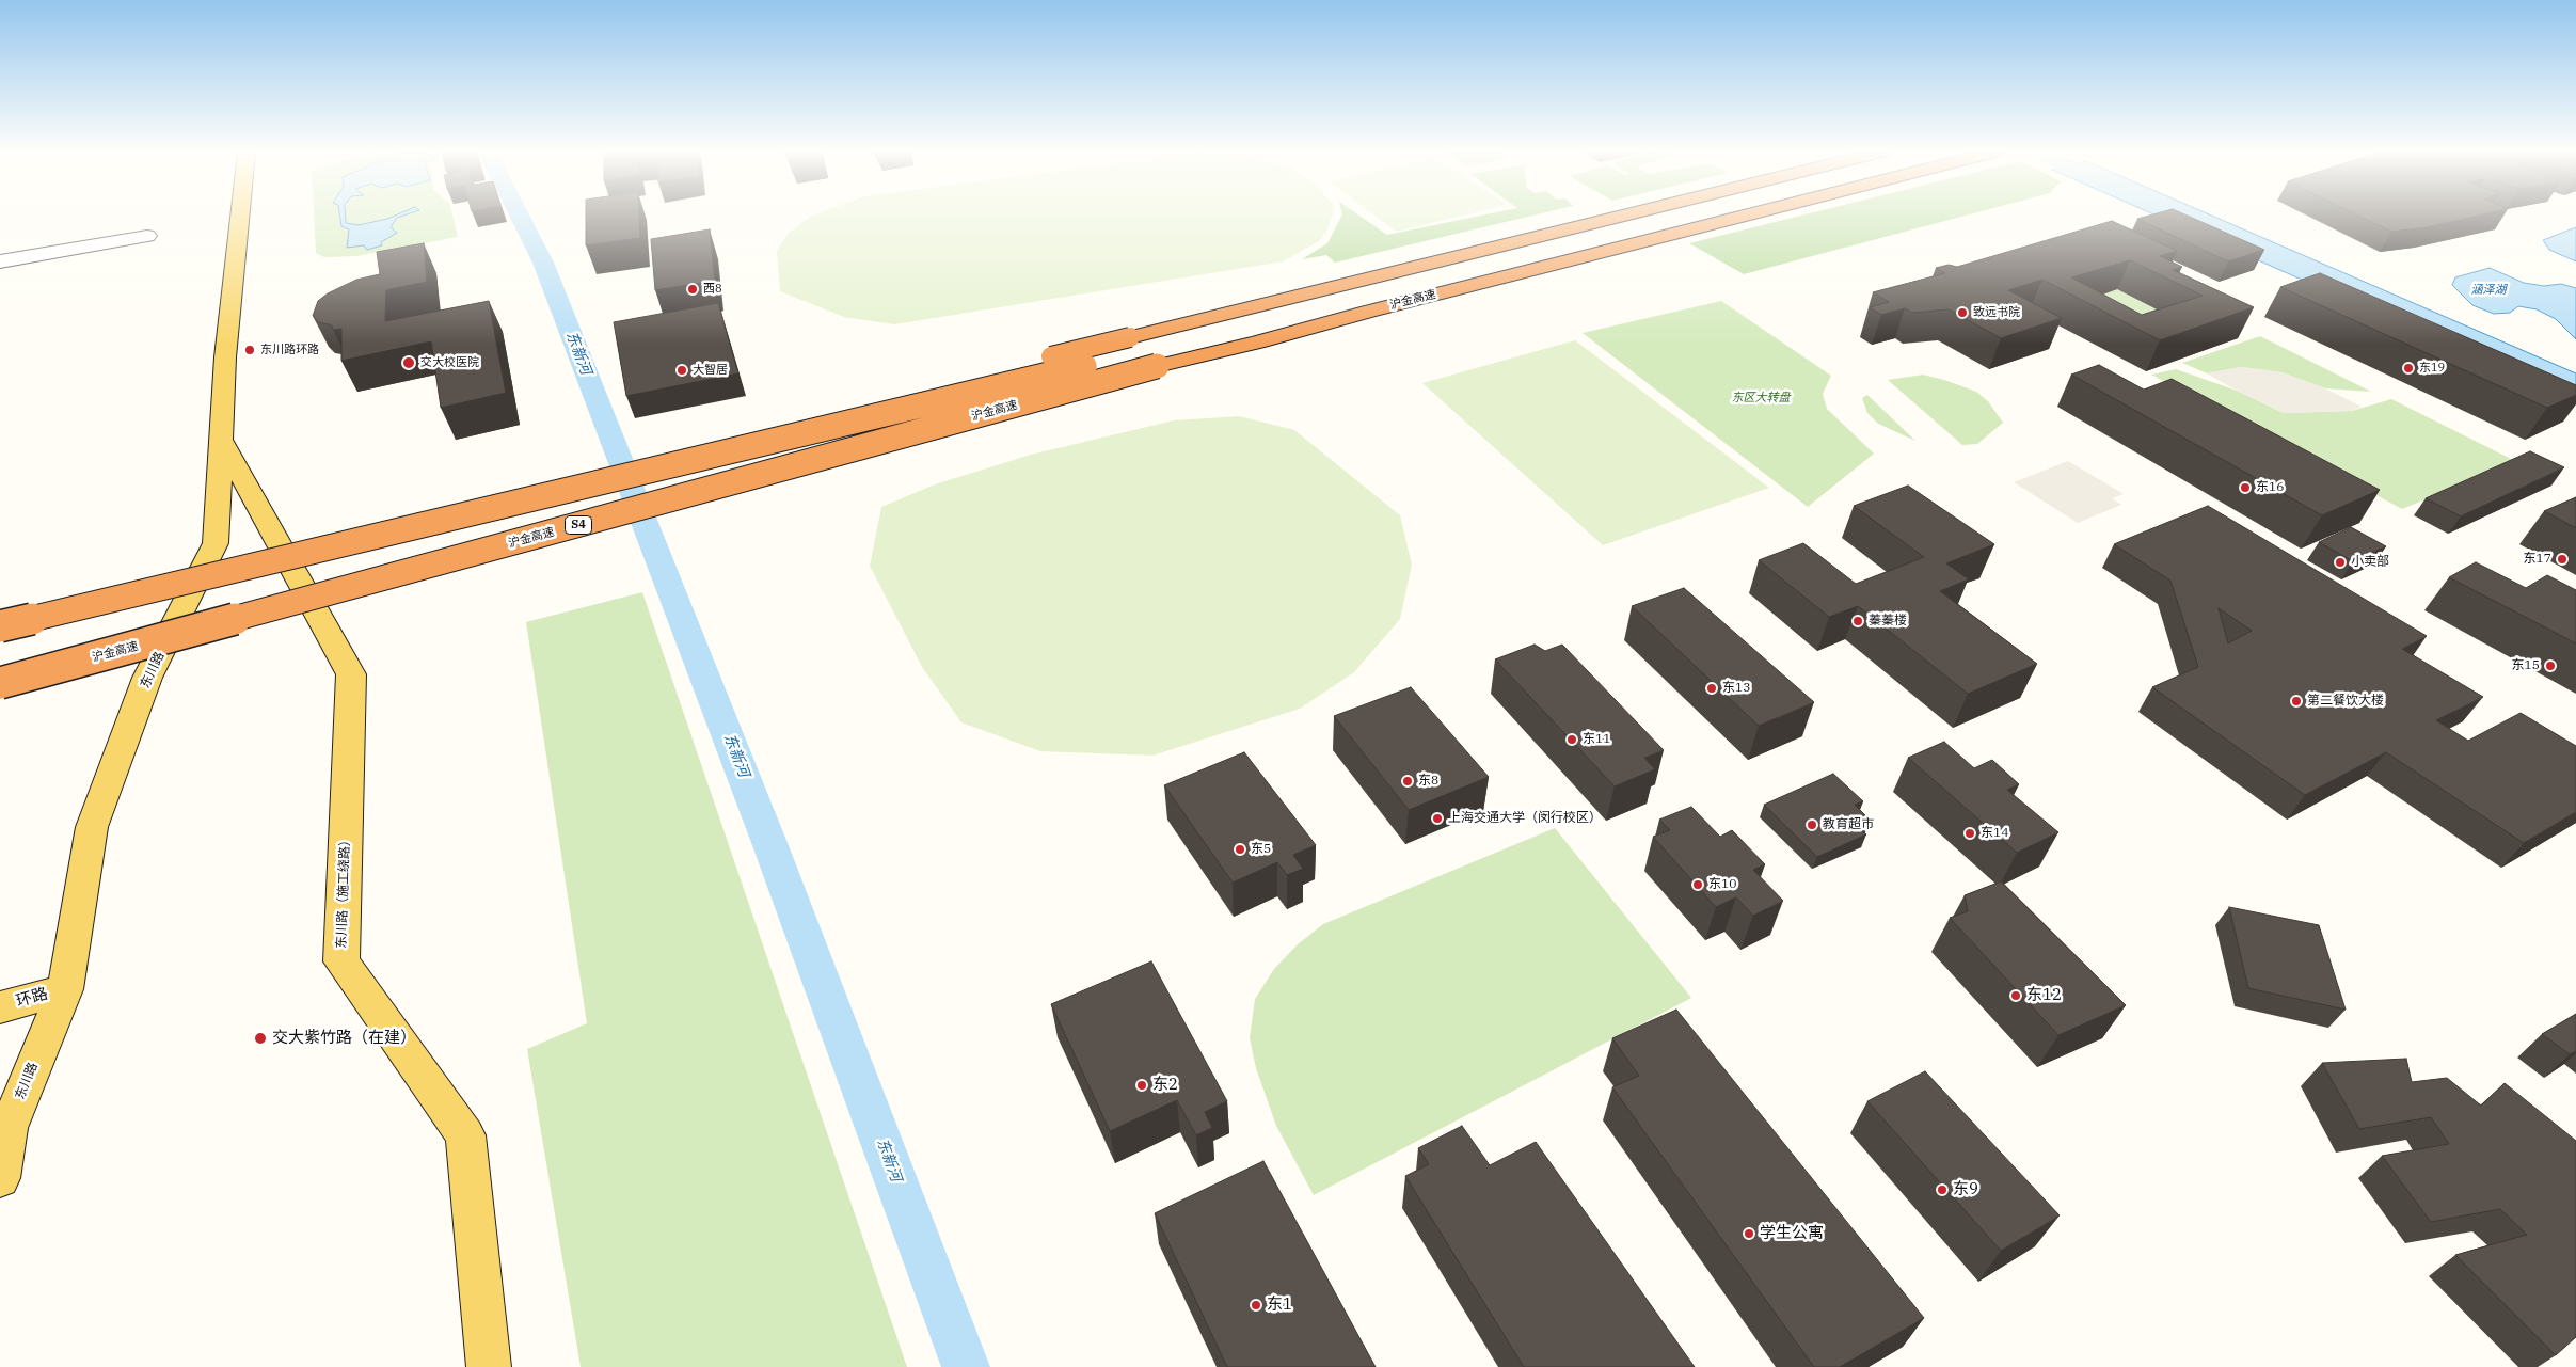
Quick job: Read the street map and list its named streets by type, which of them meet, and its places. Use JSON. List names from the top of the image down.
{
  "streets": {
    "highway": ["沪金高速", "S4"],
    "main road": ["东川路", "东川路（施工绕路）", "环路"]
  },
  "crossings": [
    ["东川路", "东川路（施工绕路）"],
    ["东川路", "环路"]
  ],
  "water": ["涵泽湖", "东新河"],
  "parks": ["东区大转盘"],
  "places": [
    "西8",
    "致远书院",
    "东川路环路",
    "交大校医院",
    "东19",
    "大智居",
    "东16",
    "东17",
    "小卖部",
    "蓁蓁楼",
    "东15",
    "东13",
    "第二餐饮大楼",
    "东11",
    "东8",
    "上海交通大学（闵行校区）",
    "教育超市",
    "东14",
    "东5",
    "东10",
    "东12",
    "交大紫竹路（在建）",
    "东2",
    "东9",
    "学生公寓",
    "东1"
  ]
}
